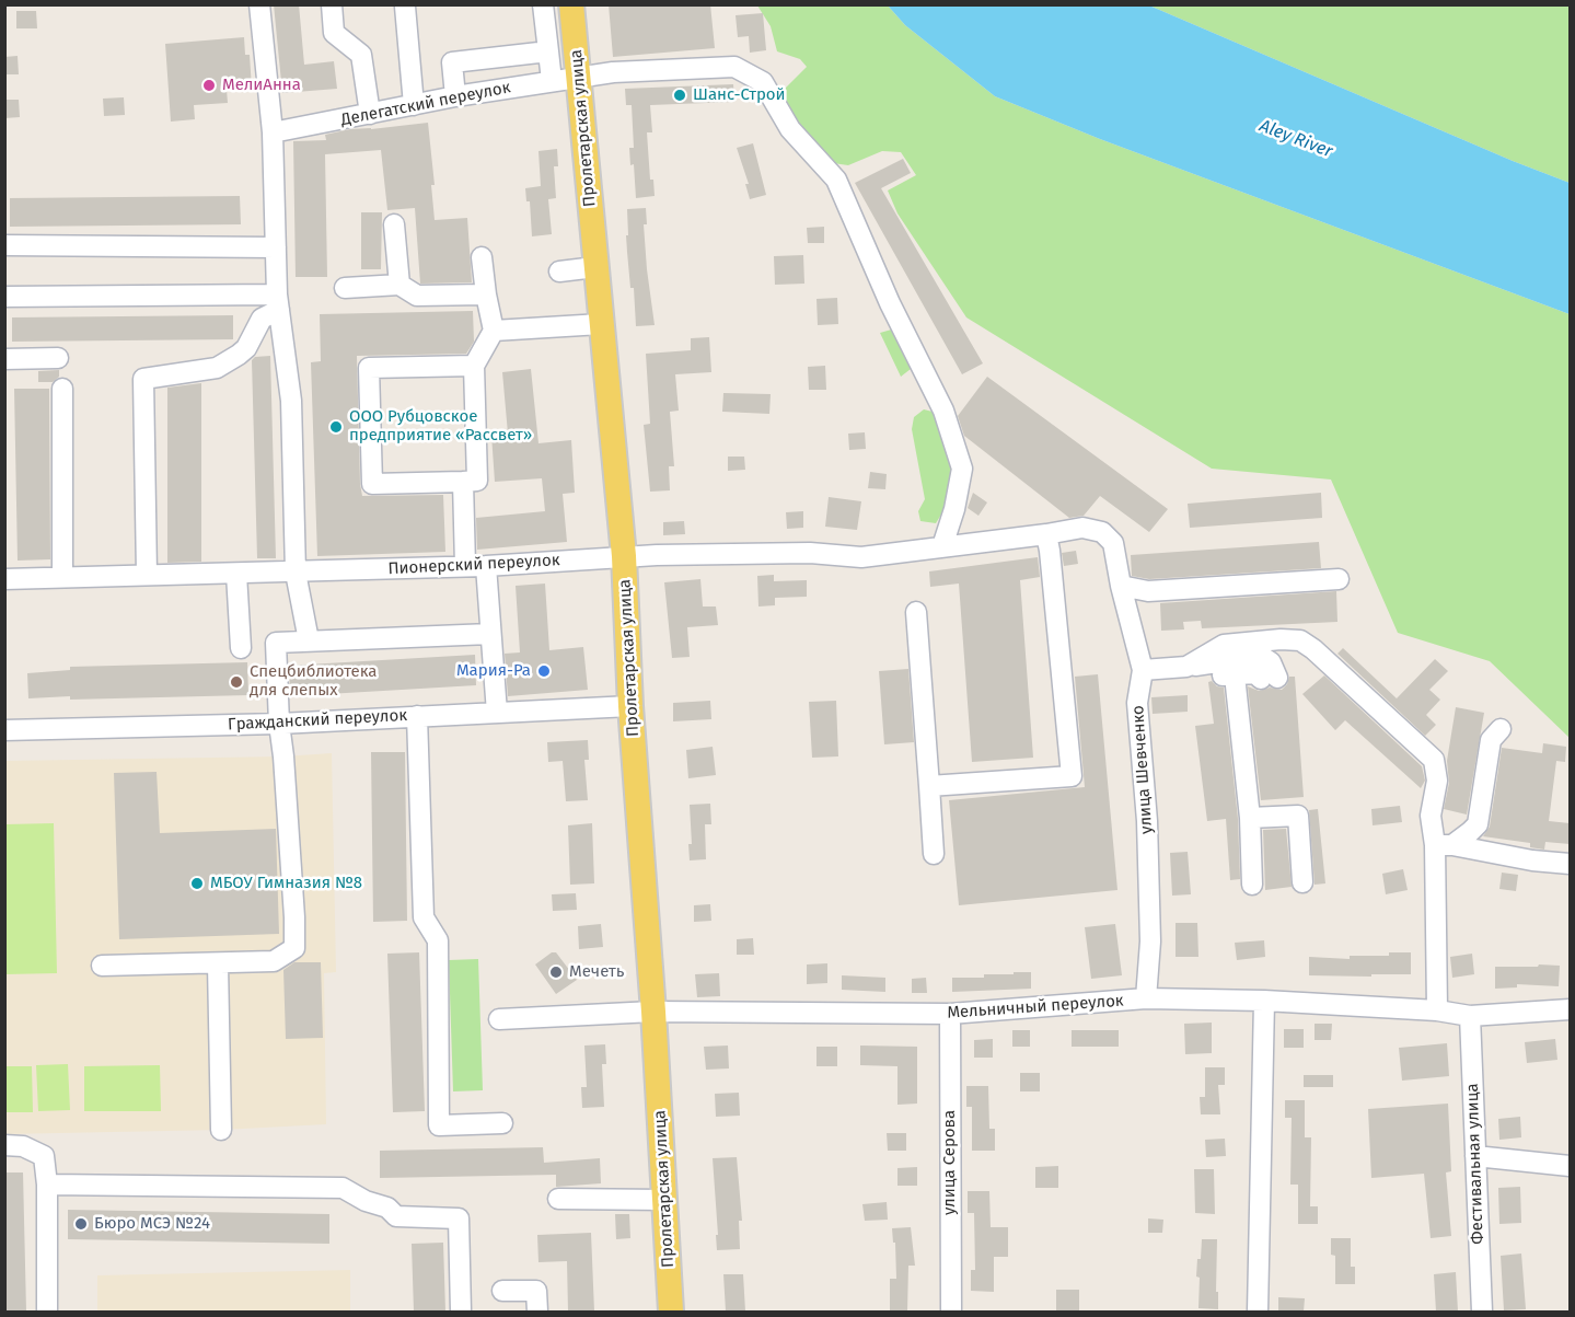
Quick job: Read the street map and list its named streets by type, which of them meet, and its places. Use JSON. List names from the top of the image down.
{
  "streets": {
    "main road": ["Пролетарская улица"],
    "street": [
      "Делегатский переулок",
      "Пионерский переулок",
      "Гражданский переулок",
      "улица Шевченко",
      "Мельничный переулок",
      "улица Серова",
      "Фестивальная улица"
    ]
  },
  "crossings": [
    ["Делегатский переулок", "Пролетарская улица"],
    ["Пролетарская улица", "Пионерский переулок"],
    ["Пролетарская улица", "Гражданский переулок"],
    ["Пролетарская улица", "Мельничный переулок"],
    ["Пионерский переулок", "улица Шевченко"],
    ["улица Шевченко", "Мельничный переулок"],
    ["Мельничный переулок", "улица Серова"],
    ["Мельничный переулок", "Фестивальная улица"]
  ],
  "water": ["Aley River"],
  "places": [
    "МелиАнна",
    "Шанс-Строй",
    "ООО Рубцовское предприятие «Рассвет»",
    "Мария-Ра",
    "Спецбиблиотека для слепых",
    "МБОУ Гимназия №8",
    "Мечеть",
    "Бюро МСЭ №24"
  ]
}
